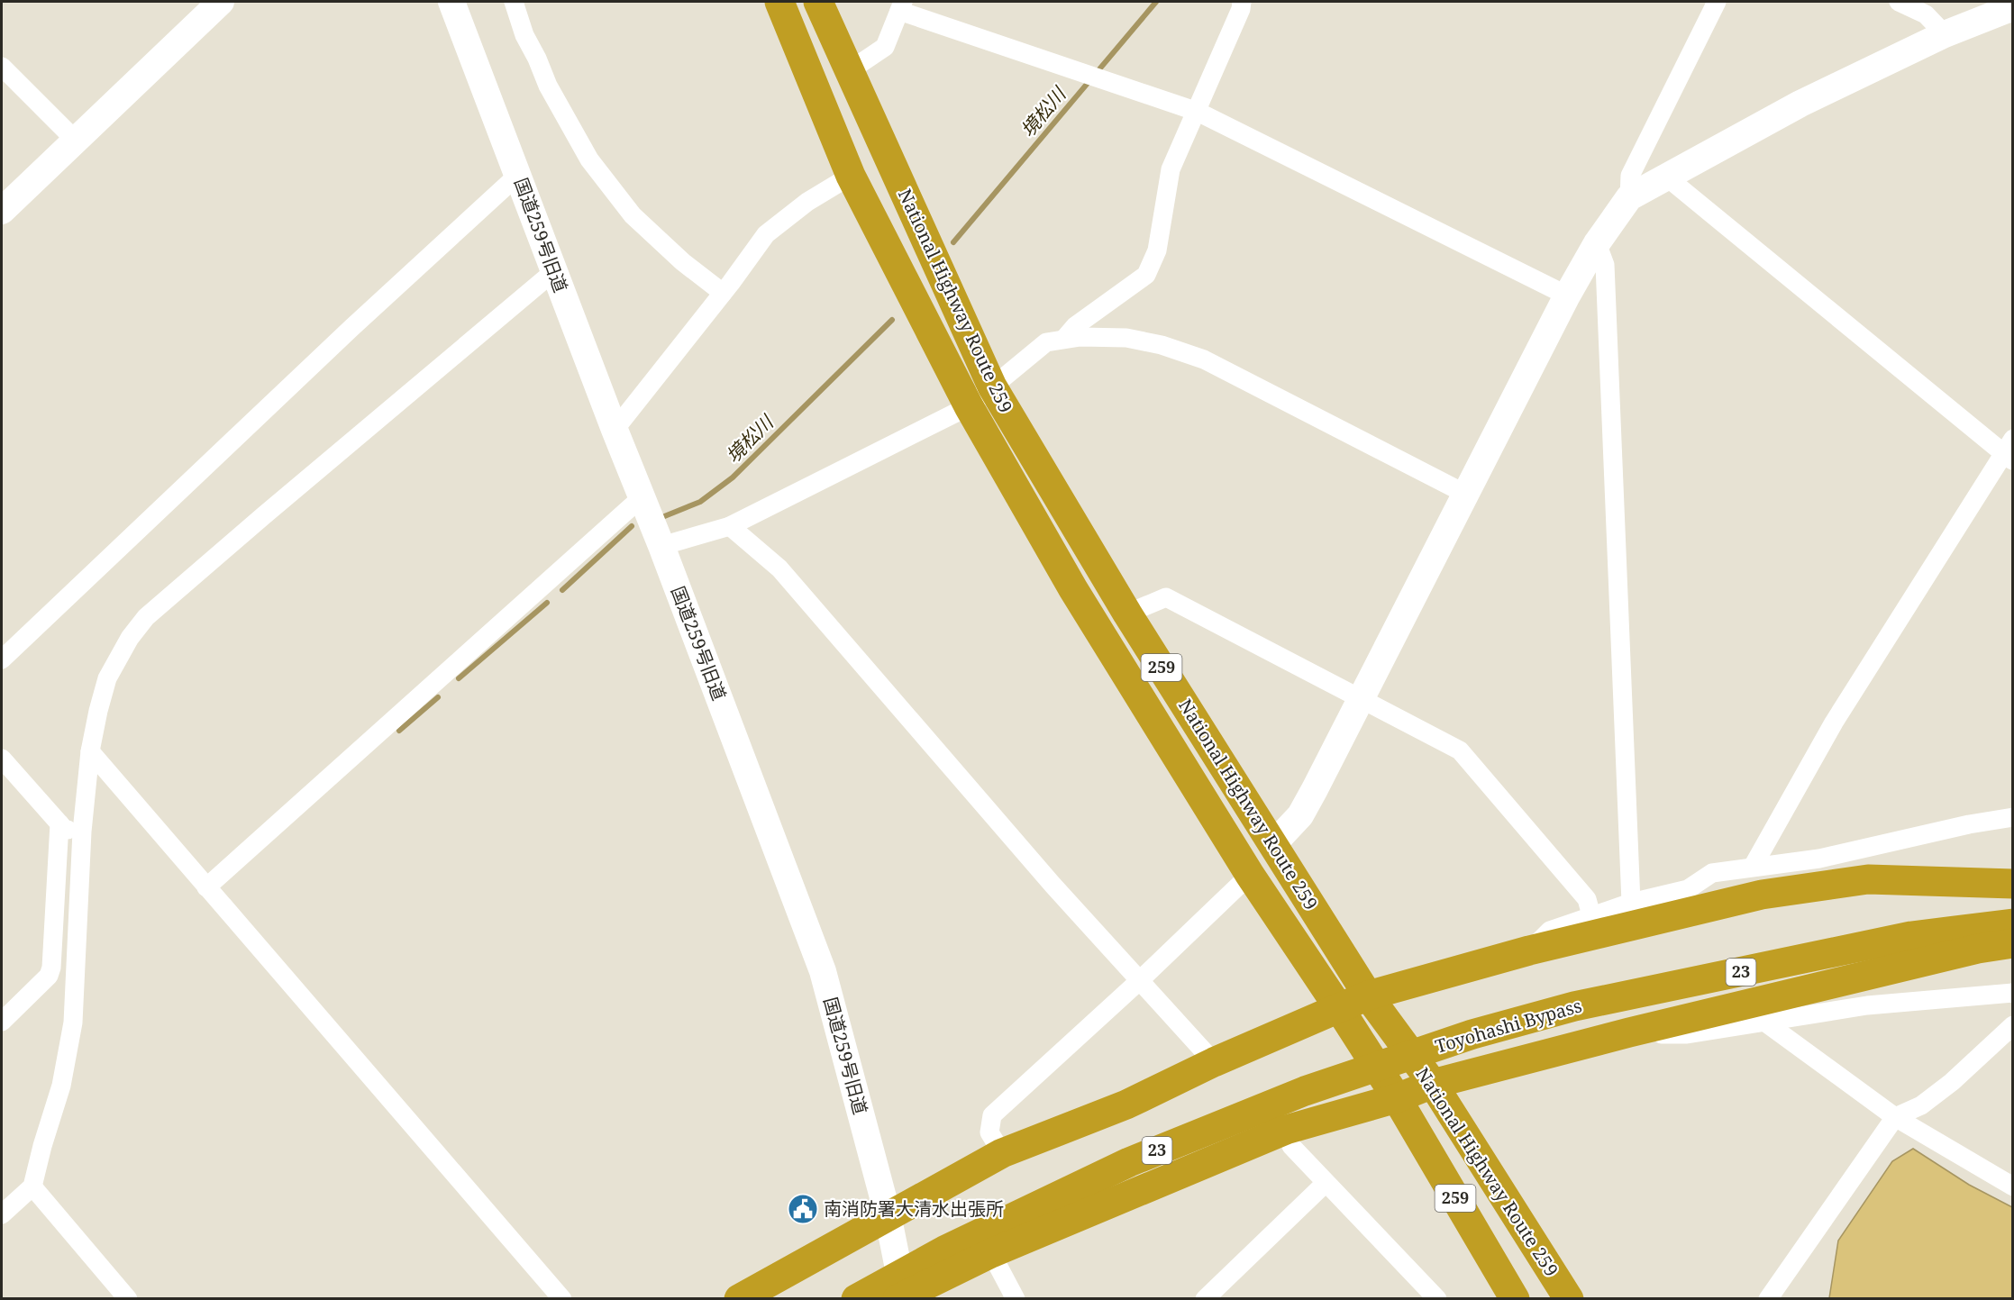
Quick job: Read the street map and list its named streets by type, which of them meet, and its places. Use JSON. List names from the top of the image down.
{
  "streets": {
    "highway": [
      "National Highway Route 259",
      "259",
      "23",
      "Toyohashi Bypass"
    ],
    "street": ["国道259号旧道"]
  },
  "crossings": [
    ["国道259号旧道", "23"],
    ["National Highway Route 259", "23"]
  ],
  "water": ["境松川"],
  "places": {
    "public building": ["南消防署大清水出張所"]
  }
}
